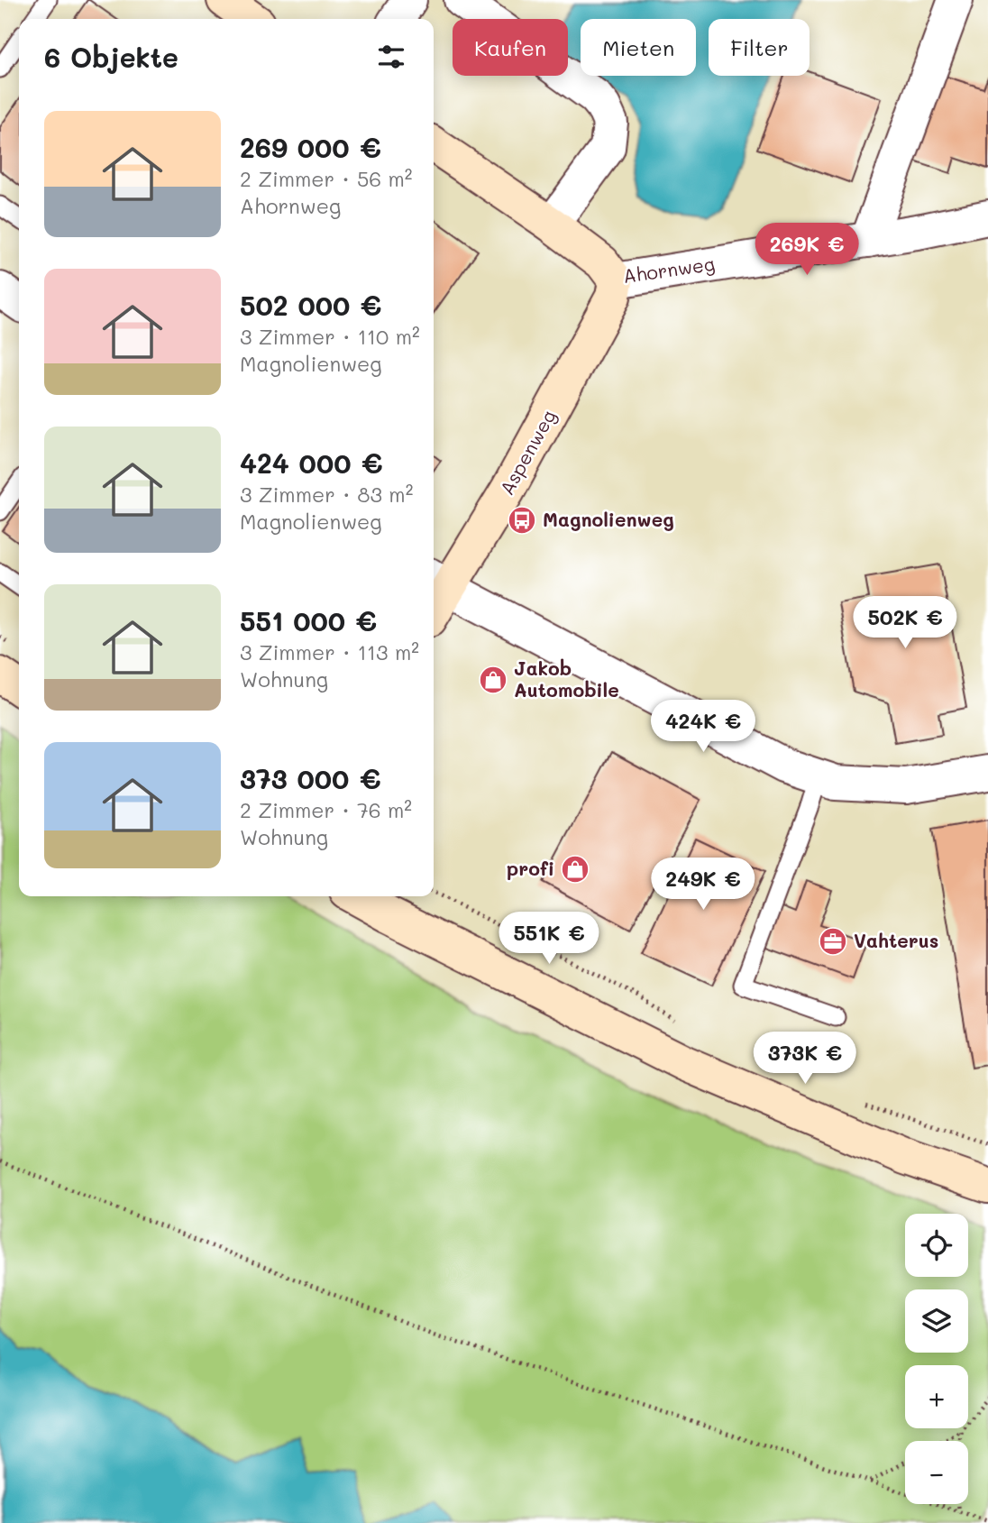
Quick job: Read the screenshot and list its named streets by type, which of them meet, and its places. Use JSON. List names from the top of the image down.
{
  "streets": {
    "main road": ["Ahornweg", "Aspenweg"]
  },
  "crossings": [
    ["Ahornweg", "Aspenweg"]
  ],
  "places": {
    "bus stop": ["Magnolienweg"],
    "shop": ["Jakob Automobile", "profi"],
    "office": ["Vahterus"]
  },
  "page": {
    "chip": ["Kaufen", "Mieten", "Filter"],
    "heading": "6 Objekte",
    "list": [
      {
        "name": "269 000 €",
        "note": "2 Zimmer · 56 m² · Ahornweg"
      },
      {
        "name": "502 000 €",
        "note": "3 Zimmer · 110 m² · Magnolienweg"
      },
      {
        "name": "424 000 €",
        "note": "3 Zimmer · 83 m² · Magnolienweg"
      },
      {
        "name": "551 000 €",
        "note": "3 Zimmer · 113 m² · Wohnung"
      },
      {
        "name": "373 000 €",
        "note": "2 Zimmer · 76 m² · Wohnung"
      }
    ],
    "price": [
      "269K €",
      "502K €",
      "424K €",
      "249K €",
      "551K €",
      "373K €"
    ],
    "map_buttons": ["+", "−"]
  }
}
